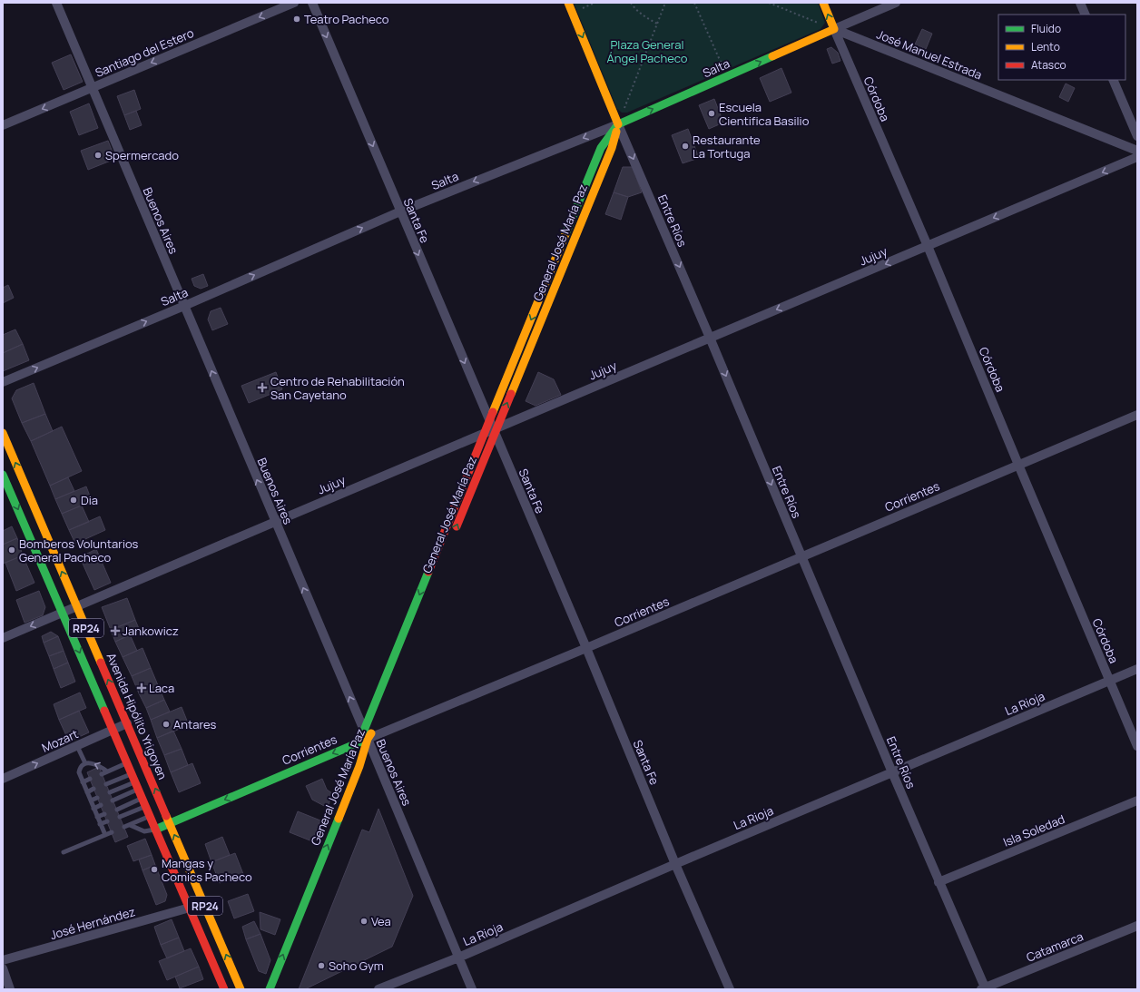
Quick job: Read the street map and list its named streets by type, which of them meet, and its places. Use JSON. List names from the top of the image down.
{
  "streets": {
    "street": [
      "Santiago del Estero",
      "José Manuel Estrada",
      "Salta",
      "Córdoba",
      "Buenos Aires",
      "Santa Fe",
      "Entre Ríos",
      "General José María Paz",
      "Jujuy",
      "Corrientes",
      "RP24",
      "La Rioja",
      "Avenida Hipólito Yrigoyen",
      "Mozart",
      "Isla Soledad",
      "José Hernández",
      "Catamarca"
    ]
  },
  "crossings": [
    ["Santiago del Estero", "Buenos Aires"],
    ["José Manuel Estrada", "Salta"],
    ["José Manuel Estrada", "Córdoba"],
    ["Salta", "Córdoba"],
    ["Salta", "Buenos Aires"],
    ["Salta", "Santa Fe"],
    ["Salta", "Entre Ríos"],
    ["Salta", "General José María Paz"],
    ["Córdoba", "Jujuy"],
    ["Córdoba", "Corrientes"],
    ["Córdoba", "La Rioja"],
    ["Buenos Aires", "General José María Paz"],
    ["Buenos Aires", "Jujuy"],
    ["Buenos Aires", "Corrientes"],
    ["Buenos Aires", "La Rioja"],
    ["Santa Fe", "General José María Paz"],
    ["Santa Fe", "Jujuy"],
    ["Santa Fe", "Corrientes"],
    ["Santa Fe", "La Rioja"],
    ["Entre Ríos", "General José María Paz"],
    ["Entre Ríos", "Jujuy"],
    ["Entre Ríos", "Corrientes"],
    ["Entre Ríos", "La Rioja"],
    ["Entre Ríos", "Isla Soledad"],
    ["Entre Ríos", "Catamarca"],
    ["General José María Paz", "Jujuy"],
    ["General José María Paz", "Corrientes"],
    ["Jujuy", "RP24"],
    ["Jujuy", "Avenida Hipólito Yrigoyen"],
    ["Corrientes", "RP24"],
    ["Corrientes", "Avenida Hipólito Yrigoyen"],
    ["RP24", "Mozart"],
    ["RP24", "José Hernández"],
    ["Avenida Hipólito Yrigoyen", "Mozart"]
  ],
  "one_way": [
    "Santiago del Estero",
    "Buenos Aires",
    "Santa Fe",
    "Entre Ríos",
    "Jujuy",
    "Mozart"
  ],
  "parks": ["Plaza General Ángel Pacheco"],
  "places": {
    "other": [
      "Teatro Pacheco",
      "Escuela Cientifica Basilio",
      "Restaurante La Tortuga",
      "Spermercado",
      "Dia",
      "Bomberos Voluntarios General Pacheco",
      "Antares",
      "Mangas y Comics Pacheco",
      "Vea",
      "Soho Gym"
    ],
    "health": ["Centro de Rehabilitación San Cayetano", "Jankowicz", "Laca"]
  },
  "legend": ["Fluido", "Lento", "Atasco"]
}
